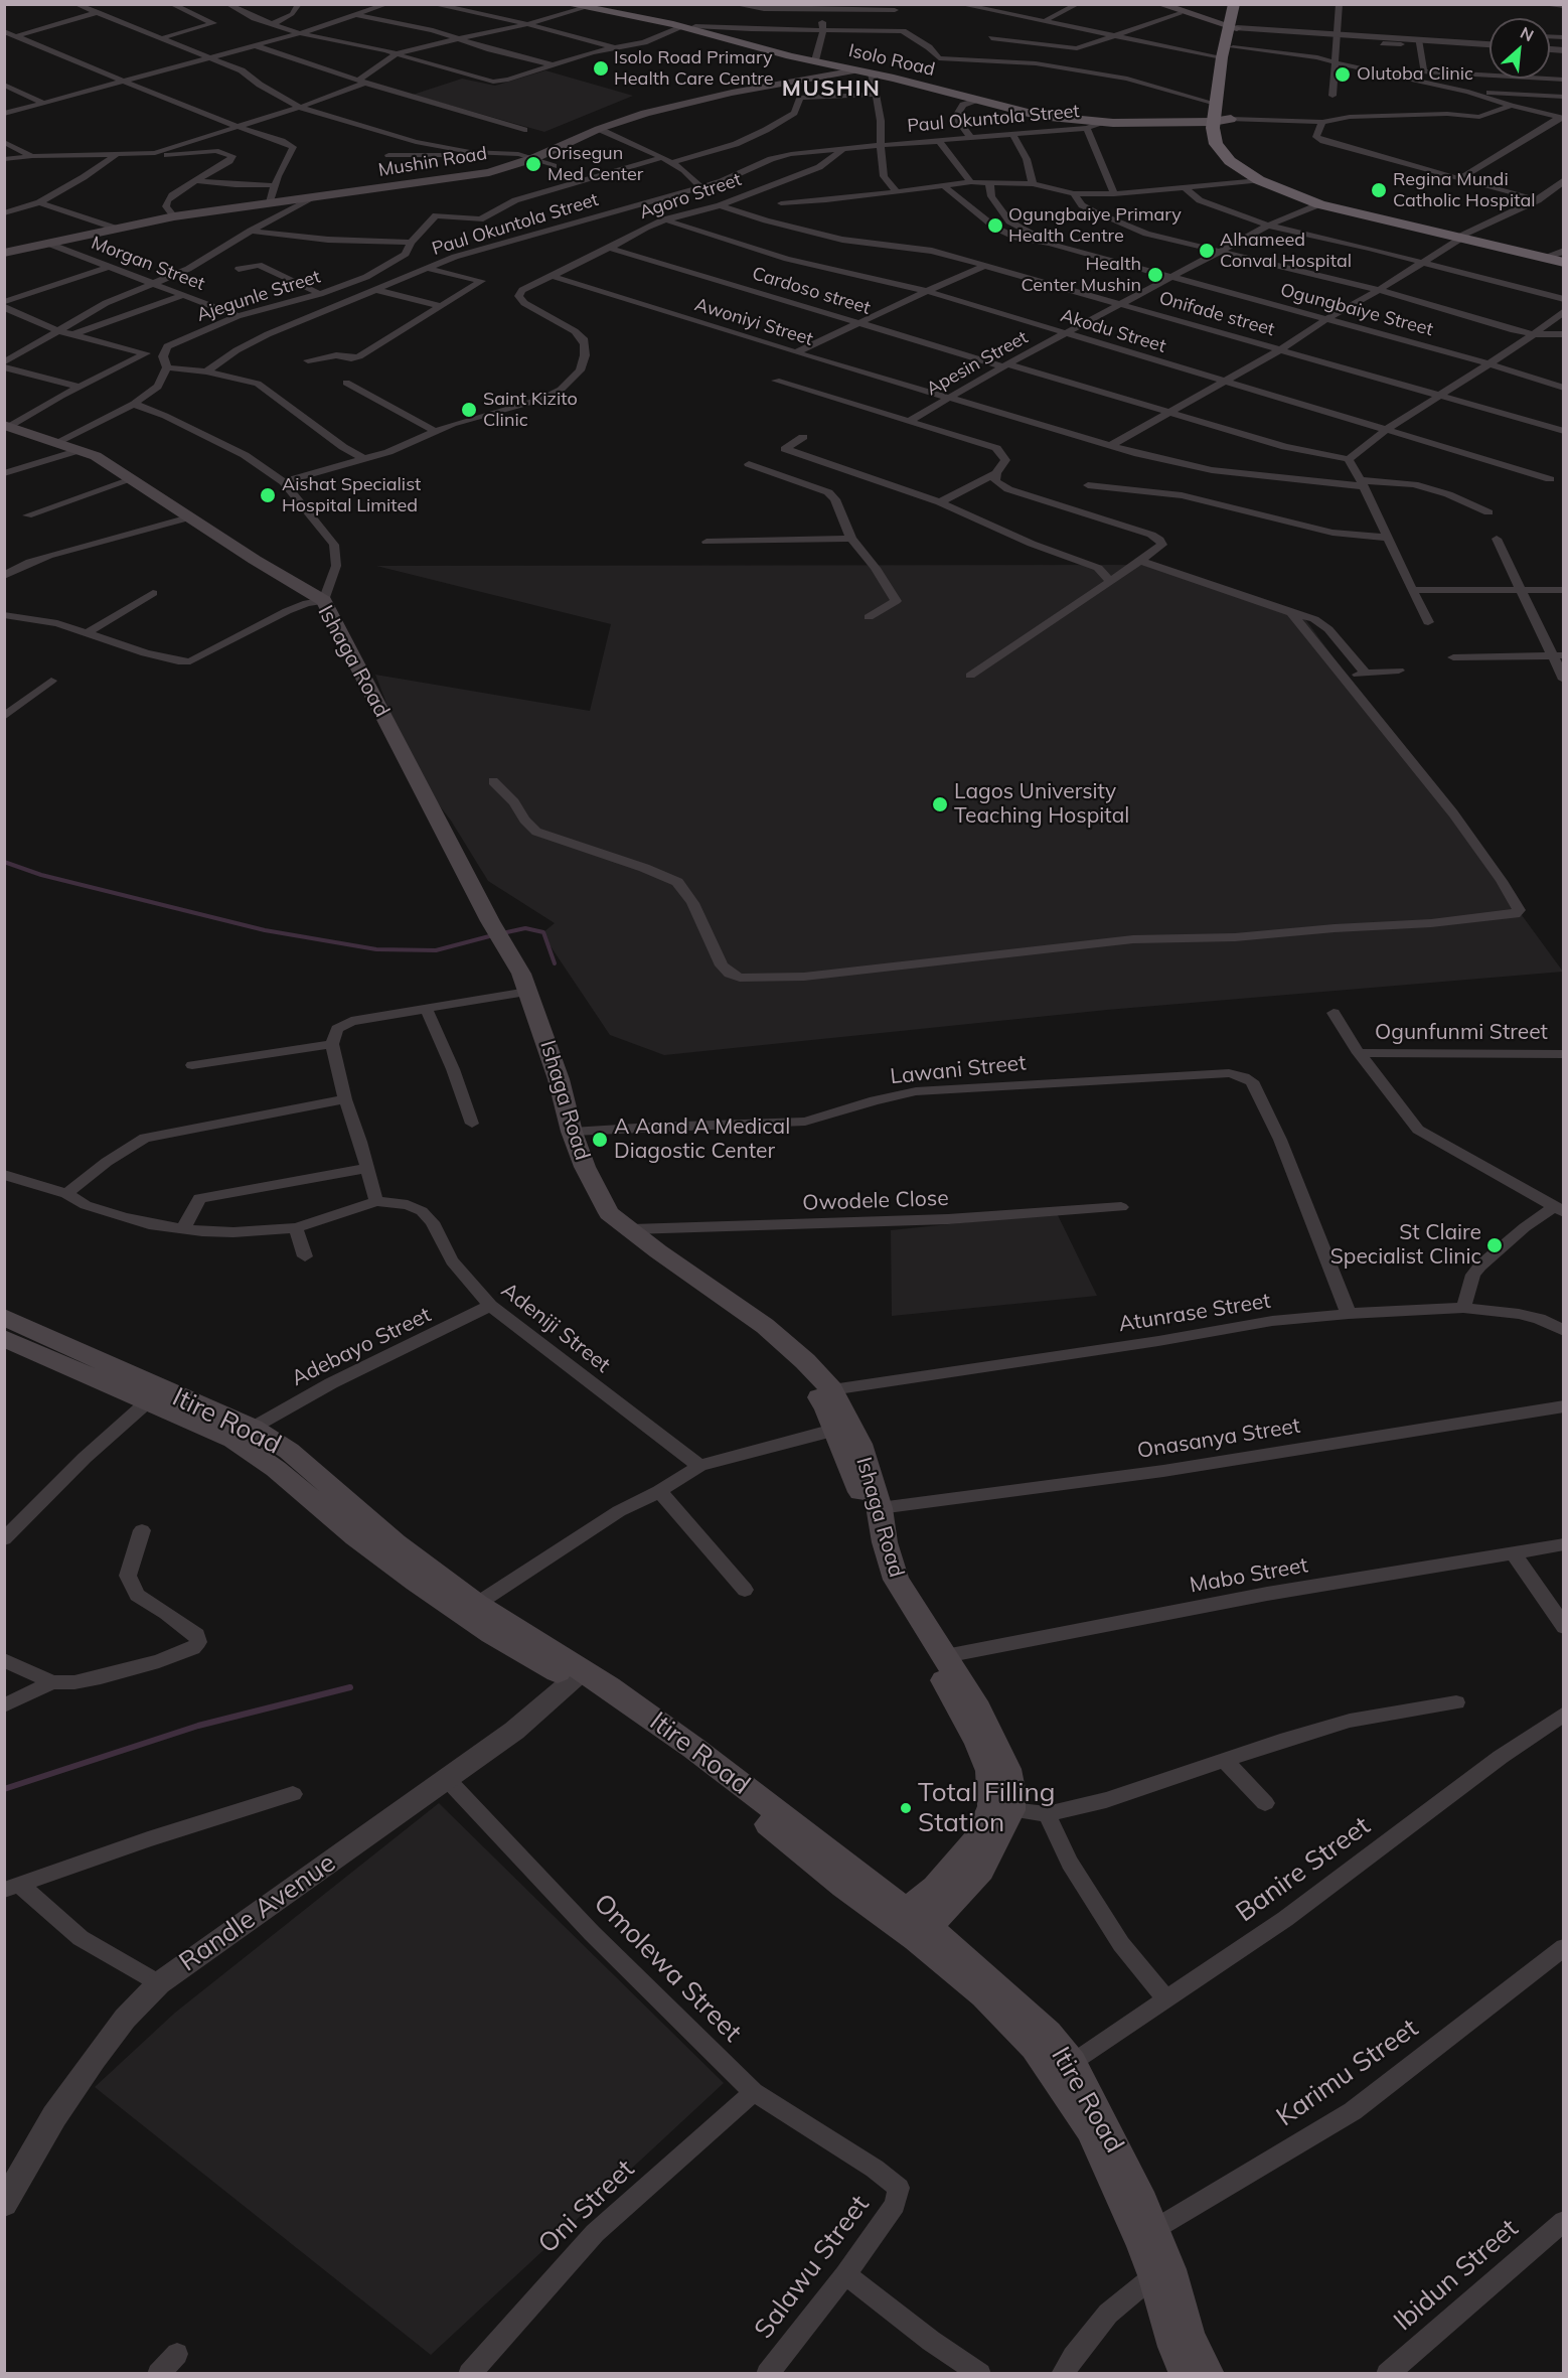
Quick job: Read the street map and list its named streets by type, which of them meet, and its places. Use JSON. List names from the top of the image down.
{
  "streets": {
    "main road": [
      "Isolo Road",
      "Mushin Road",
      "Ishaga Road",
      "Itire Road"
    ],
    "street": [
      "Paul Okuntola Street",
      "Agoro Street",
      "Morgan Street",
      "Cardoso street",
      "Ajegunle Street",
      "Ogungbaiye Street",
      "Onifade street",
      "Awoniyi Street",
      "Akodu Street",
      "Apesin Street",
      "Ogunfunmi Street",
      "Lawani Street",
      "Owodele Close",
      "Atunrase Street",
      "Adeniji Street",
      "Adebayo Street",
      "Onasanya Street",
      "Mabo Street",
      "Banire Street",
      "Randle Avenue",
      "Omolewa Street",
      "Karimu Street",
      "Oni Street",
      "Salawu Street",
      "Ibidun Street"
    ]
  },
  "crossings": [
    ["Isolo Road", "Paul Okuntola Street"],
    ["Isolo Road", "Mushin Road"],
    ["Paul Okuntola Street", "Agoro Street"],
    ["Mushin Road", "Morgan Street"],
    ["Agoro Street", "Cardoso street"],
    ["Agoro Street", "Onifade street"],
    ["Agoro Street", "Awoniyi Street"],
    ["Agoro Street", "Akodu Street"],
    ["Morgan Street", "Ajegunle Street"],
    ["Cardoso street", "Apesin Street"],
    ["Ajegunle Street", "Ishaga Road"],
    ["Ogungbaiye Street", "Apesin Street"],
    ["Onifade street", "Apesin Street"],
    ["Awoniyi Street", "Apesin Street"],
    ["Akodu Street", "Apesin Street"],
    ["Ishaga Road", "Lawani Street"],
    ["Ishaga Road", "Owodele Close"],
    ["Ishaga Road", "Atunrase Street"],
    ["Ishaga Road", "Itire Road"],
    ["Ishaga Road", "Onasanya Street"],
    ["Ishaga Road", "Mabo Street"],
    ["Lawani Street", "Atunrase Street"],
    ["Adeniji Street", "Adebayo Street"],
    ["Adebayo Street", "Itire Road"],
    ["Itire Road", "Banire Street"],
    ["Itire Road", "Randle Avenue"],
    ["Itire Road", "Karimu Street"],
    ["Randle Avenue", "Omolewa Street"],
    ["Omolewa Street", "Oni Street"],
    ["Omolewa Street", "Salawu Street"]
  ],
  "districts": ["MUSHIN"],
  "places": [
    "Isolo Road Primary Health Care Centre",
    "Olutoba Clinic",
    "Orisegun Med Center",
    "Regina Mundi Catholic Hospital",
    "Ogungbaiye Primary Health Centre",
    "Alhameed Conval Hospital",
    "Health Center Mushin",
    "Saint Kizito Clinic",
    "Aishat Specialist Hospital Limited",
    "Lagos University Teaching Hospital",
    "A Aand A Medical Diagostic Center",
    "St Claire Specialist Clinic",
    "Total Filling Station"
  ],
  "north": "top right"
}
